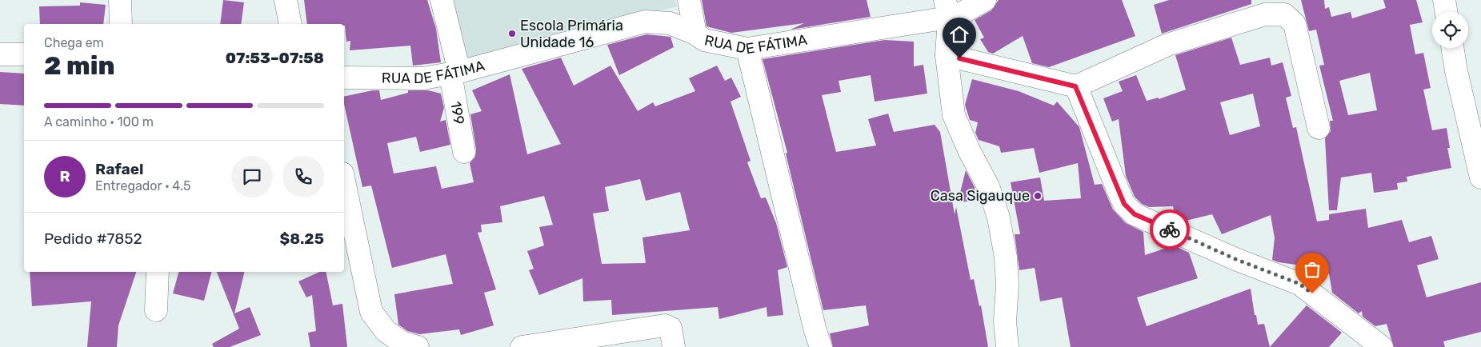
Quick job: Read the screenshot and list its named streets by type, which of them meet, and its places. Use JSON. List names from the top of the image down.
{
  "streets": {
    "street": ["RUA DE FÁTIMA", "199"]
  },
  "crossings": [
    ["RUA DE FÁTIMA", "199"]
  ],
  "places": ["Escola Primária Unidade 16", "Casa Sigauque"],
  "page": {
    "heading": ["2 min", "Chega em", "07:53–07:58"],
    "panel": [
      "Rafael",
      "Entregador · 4.5",
      "Pedido #7852",
      "$8.25"
    ],
    "bar": "A caminho · 100 m",
    "round": "R"
  }
}
